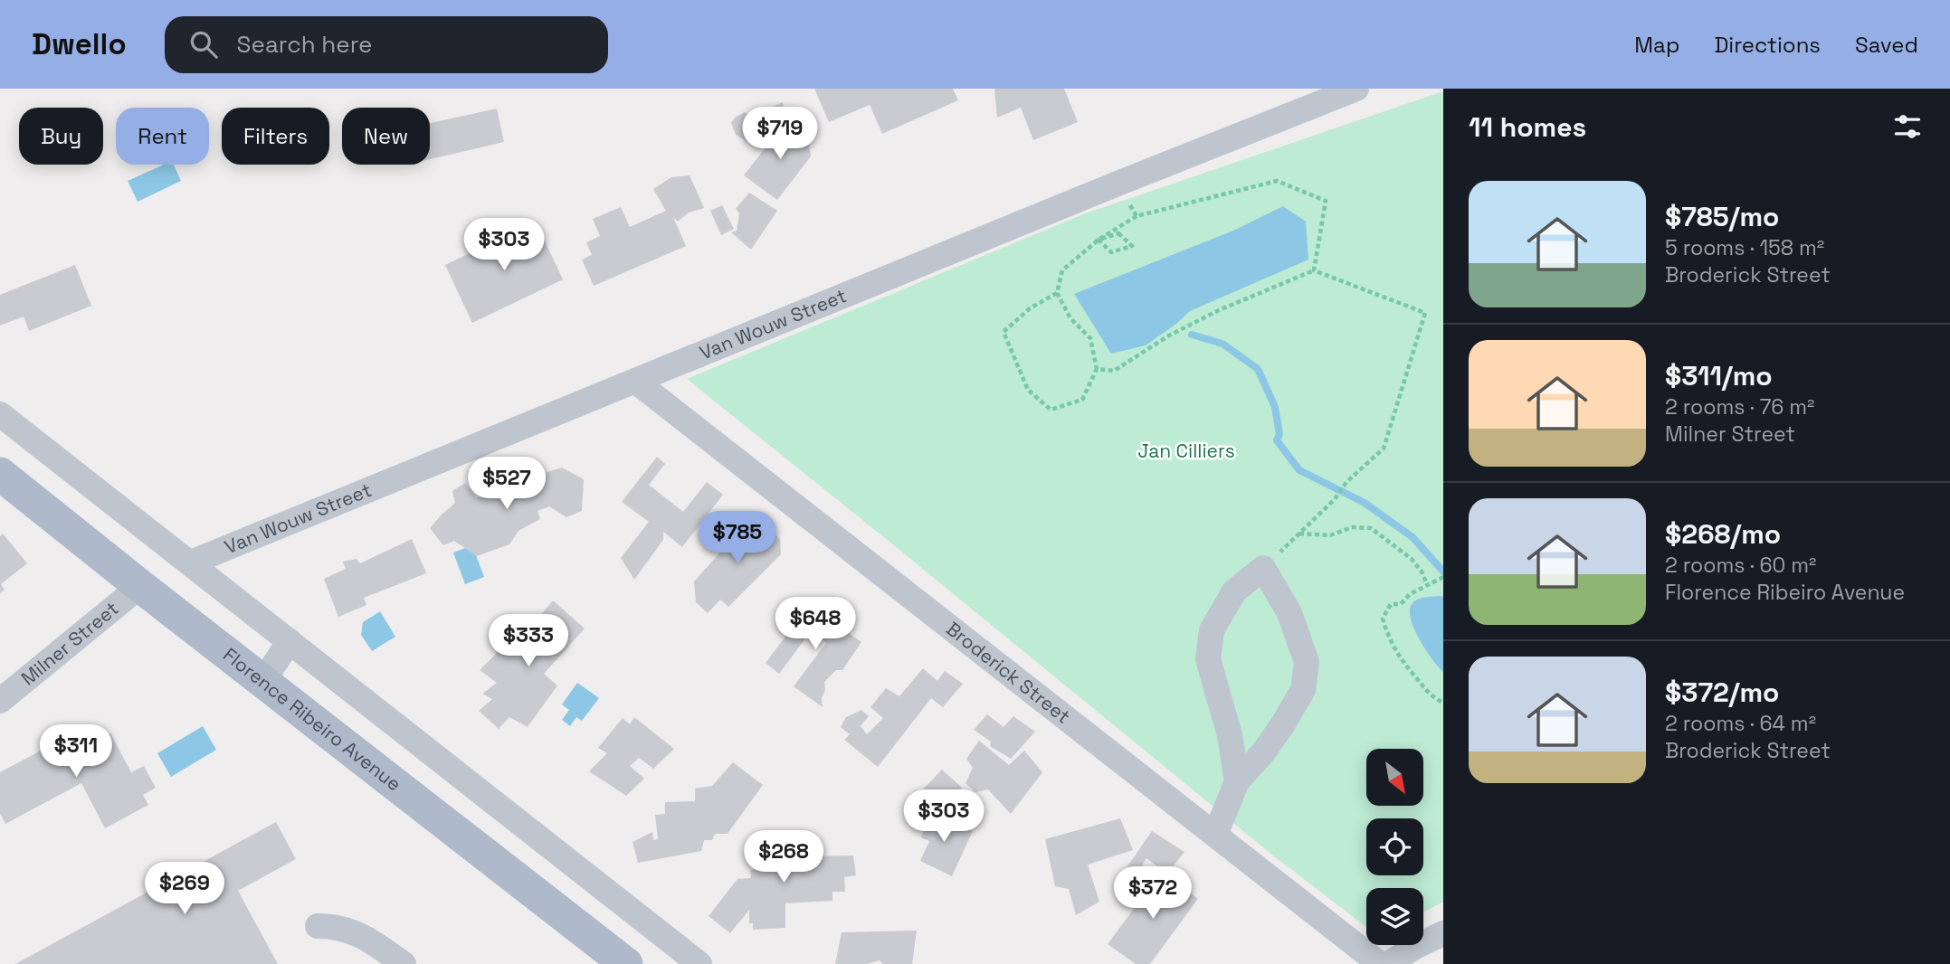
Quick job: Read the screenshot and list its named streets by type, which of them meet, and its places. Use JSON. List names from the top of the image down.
{
  "streets": {
    "main road": ["Florence Ribeiro Avenue"],
    "street": ["Van Wouw Street", "Milner Street", "Broderick Street"]
  },
  "crossings": [
    ["Van Wouw Street", "Broderick Street"],
    ["Milner Street", "Florence Ribeiro Avenue"]
  ],
  "parks": ["Jan Cilliers"],
  "north": "bottom right",
  "page": {
    "header": "Dwello",
    "search": "Search here",
    "nav": ["Map", "Directions", "Saved"],
    "heading": "11 homes",
    "price": [
      "$719",
      "$303",
      "$527",
      "$785",
      "$648",
      "$333",
      "$311",
      "$303",
      "$268",
      "$269",
      "$372"
    ],
    "chip": [
      "Buy",
      "Rent",
      "Filters",
      "New"
    ],
    "list": [
      {
        "name": "$785/mo",
        "note": "5 rooms · 158 m² · Broderick Street"
      },
      {
        "name": "$311/mo",
        "note": "2 rooms · 76 m² · Milner Street"
      },
      {
        "name": "$268/mo",
        "note": "2 rooms · 60 m² · Florence Ribeiro Avenue"
      },
      {
        "name": "$372/mo",
        "note": "2 rooms · 64 m² · Broderick Street"
      }
    ]
  }
}
